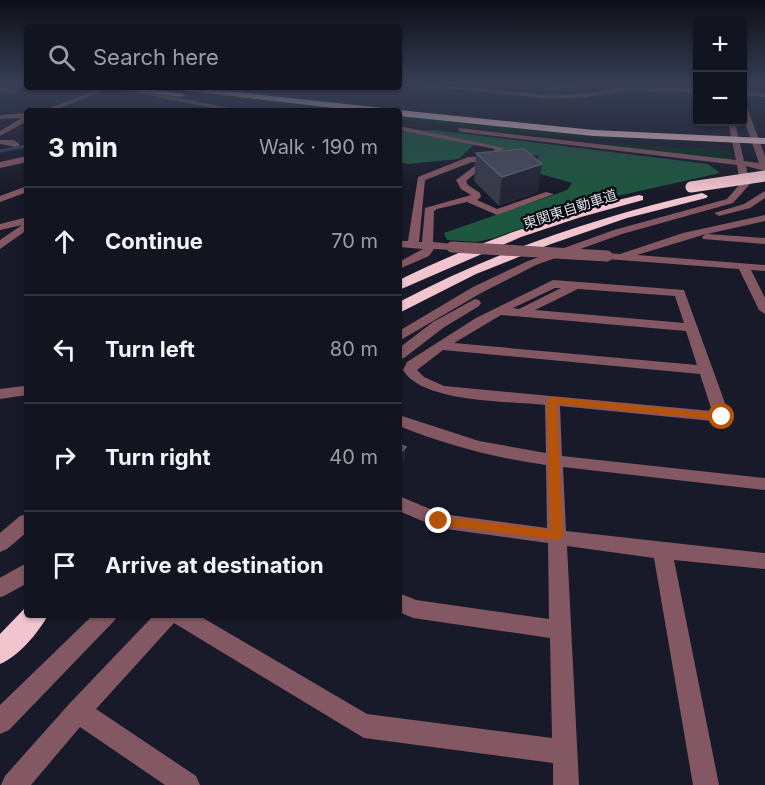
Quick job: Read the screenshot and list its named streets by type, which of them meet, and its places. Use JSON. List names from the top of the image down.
{
  "streets": {
    "highway": ["東関東自動車道"]
  },
  "page": {
    "map_buttons": ["+", "−"],
    "search": "Search here",
    "heading": ["3 min", "Walk · 190 m"],
    "list": [
      ["Continue", "70 m"],
      ["Turn left", "80 m"],
      ["Turn right", "40 m"],
      "Arrive at destination"
    ]
  }
}
